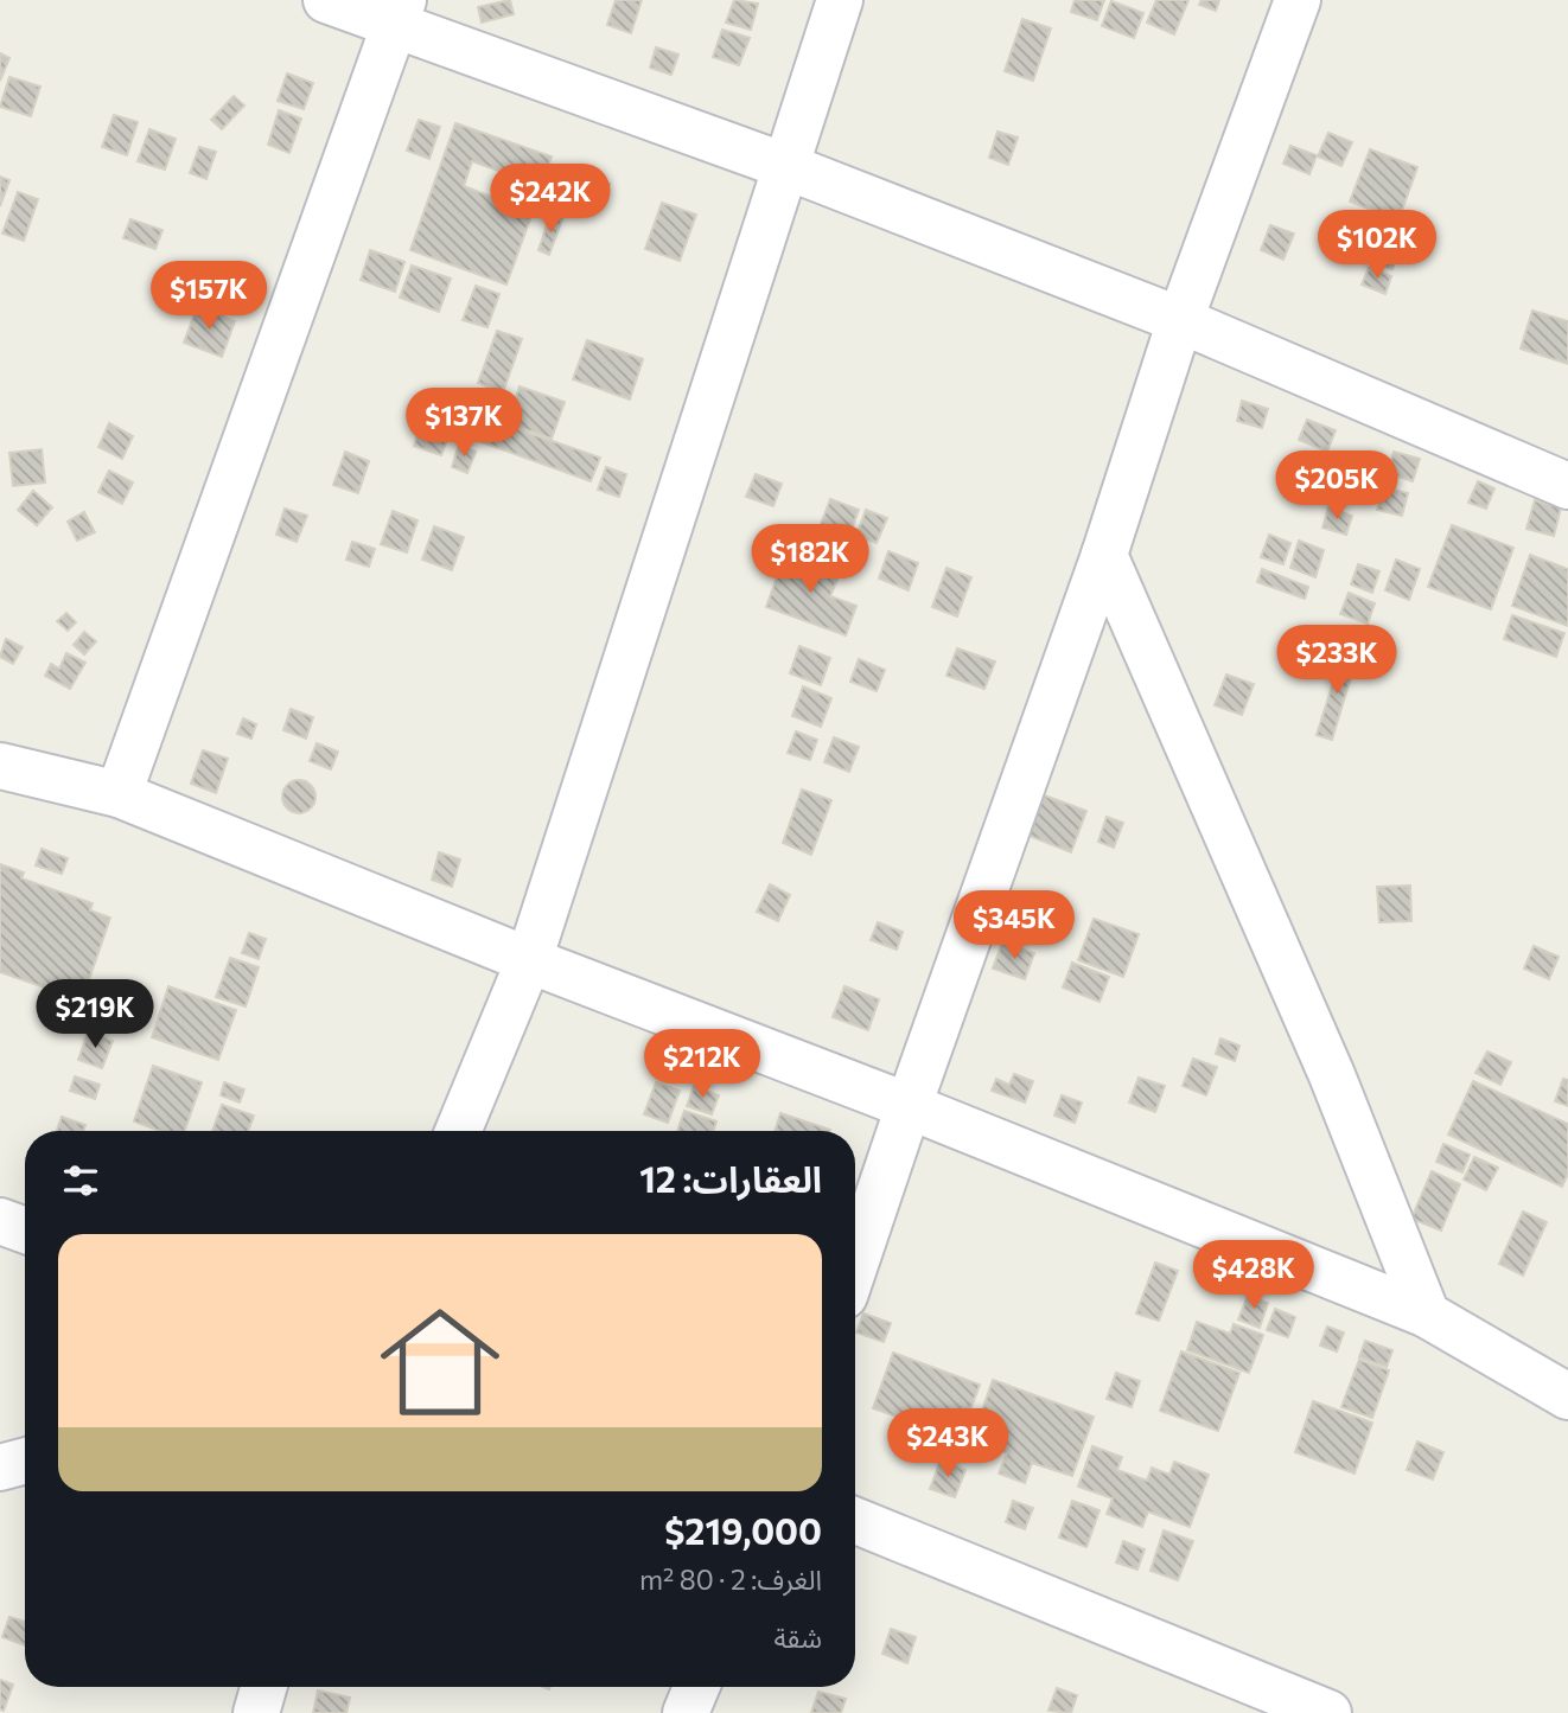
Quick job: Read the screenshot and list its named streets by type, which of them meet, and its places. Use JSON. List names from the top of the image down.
{
  "page": {
    "price": [
      "$242K",
      "$102K",
      "$157K",
      "$137K",
      "$205K",
      "$182K",
      "$233K",
      "$345K",
      "$219K",
      "$212K",
      "$428K",
      "$243K"
    ],
    "heading": "العقارات: 12",
    "list": [
      {
        "name": "$219,000",
        "note": "الغرف: 2 · 80 m² · شقة"
      }
    ]
  }
}
